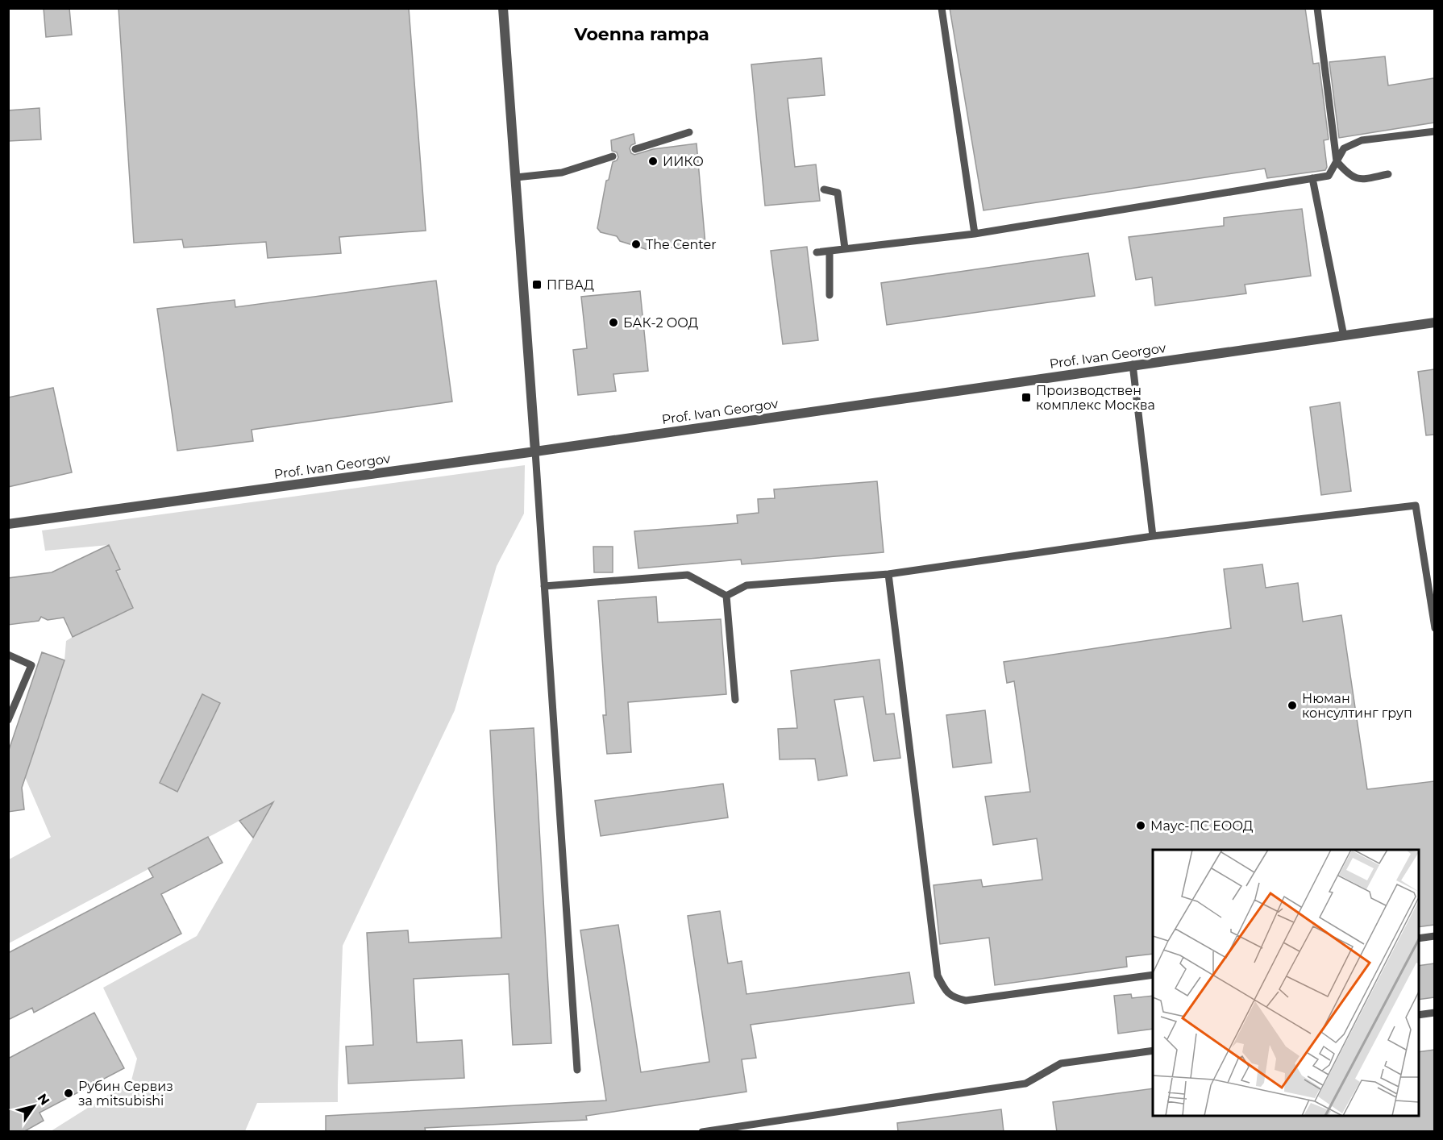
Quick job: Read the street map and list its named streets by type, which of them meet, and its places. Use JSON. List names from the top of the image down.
{
  "streets": {
    "street": ["Prof. Ivan Georgov"]
  },
  "districts": ["Voenna rampa"],
  "places": {
    "other": [
      "ИИКО",
      "The Center",
      "БАК-2 ООД",
      "Нюман консултинг груп",
      "Маус-ПС ЕООД",
      "Рубин Сервиз за mitsubishi"
    ],
    "transit": ["ПГВАД", "Производствен комплекс Москва"]
  },
  "north": "top right"
}
